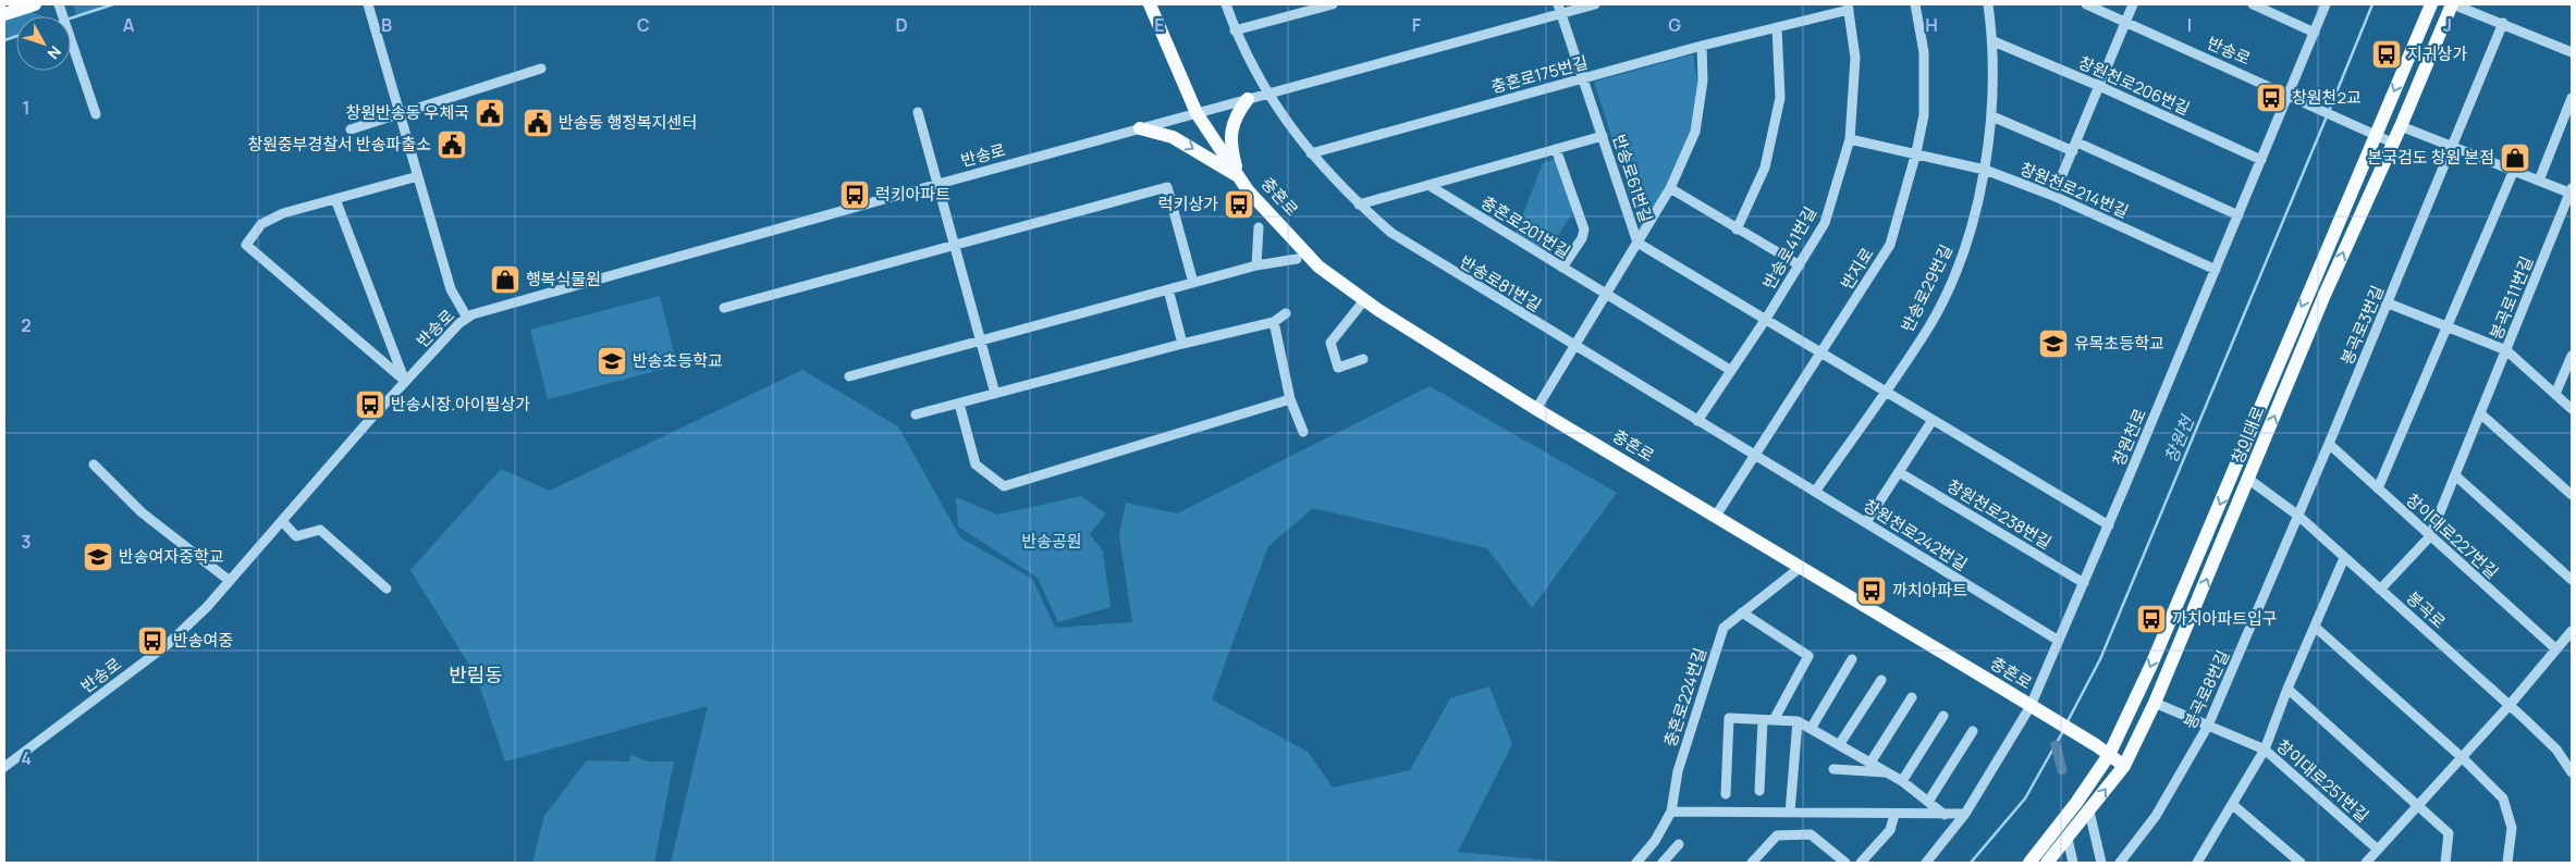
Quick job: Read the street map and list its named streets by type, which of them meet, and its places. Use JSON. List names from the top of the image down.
{
  "streets": {
    "main road": ["충혼로", "창이대로"],
    "street": [
      "반송로",
      "충혼로175번길",
      "창원천로206번길",
      "반송로61번길",
      "창원천로214번길",
      "충혼로201번길",
      "반송로41번길",
      "반지로",
      "반송로81번길",
      "반송로29번길",
      "봉곡로11번길",
      "봉곡로3번길",
      "창원천로",
      "창원천로238번길",
      "창원천로242번길",
      "창이대로227번길",
      "봉곡로",
      "봉곡로8번길",
      "충혼로224번길",
      "창이대로251번길"
    ]
  },
  "crossings": [
    ["반송로", "반송로61번길"],
    ["반송로", "충혼로"],
    ["반송로", "반송로81번길"],
    ["반송로", "창이대로"],
    ["반송로", "창원천로"],
    ["충혼로175번길", "반송로61번길"],
    ["충혼로175번길", "반송로41번길"],
    ["충혼로175번길", "반송로81번길"],
    ["창원천로206번길", "반송로29번길"],
    ["창원천로206번길", "창원천로"],
    ["반송로61번길", "반송로41번길"],
    ["반송로61번길", "반지로"],
    ["반송로61번길", "반송로29번길"],
    ["반송로61번길", "창원천로"],
    ["창원천로214번길", "반송로41번길"],
    ["창원천로214번길", "반지로"],
    ["창원천로214번길", "반송로29번길"],
    ["창원천로214번길", "창원천로"],
    ["충혼로", "반지로"],
    ["충혼로", "창이대로"],
    ["충혼로", "창원천로"],
    ["충혼로", "충혼로224번길"],
    ["충혼로201번길", "반송로41번길"],
    ["반송로41번길", "반송로81번길"],
    ["반지로", "반송로81번길"],
    ["반지로", "창원천로242번길"],
    ["반송로81번길", "창원천로242번길"],
    ["반송로29번길", "창원천로242번길"],
    ["봉곡로11번길", "창이대로227번길"],
    ["봉곡로11번길", "봉곡로"],
    ["봉곡로3번길", "창이대로227번길"],
    ["봉곡로3번길", "봉곡로"],
    ["봉곡로3번길", "봉곡로8번길"],
    ["창이대로", "봉곡로"],
    ["창이대로", "창이대로251번길"],
    ["창원천로", "창원천로238번길"],
    ["창원천로", "창원천로242번길"],
    ["봉곡로", "봉곡로8번길"],
    ["봉곡로8번길", "창이대로251번길"]
  ],
  "districts": ["반림동"],
  "water": ["창원천"],
  "parks": ["반송공원"],
  "places": {
    "bus stop": [
      "지귀상가",
      "창원천2교",
      "럭키아파트",
      "럭키상가",
      "반송시장.아이필상가",
      "까치아파트",
      "까치아파트입구",
      "반송여중"
    ],
    "public building": ["창원반송동 우체국", "반송동 행정복지센터", "창원중부경찰서 반송파출소"],
    "shop": ["본국검도 창원 본점", "행복식물원"],
    "school or university": ["유목초등학교", "반송초등학교", "반송여자중학교"]
  },
  "north": "bottom right",
  "grid": {
    "columns": [
      "A",
      "B",
      "C",
      "D",
      "E",
      "F",
      "G",
      "H",
      "I",
      "J"
    ],
    "rows": [
      "1",
      "2",
      "3",
      "4"
    ]
  }
}
